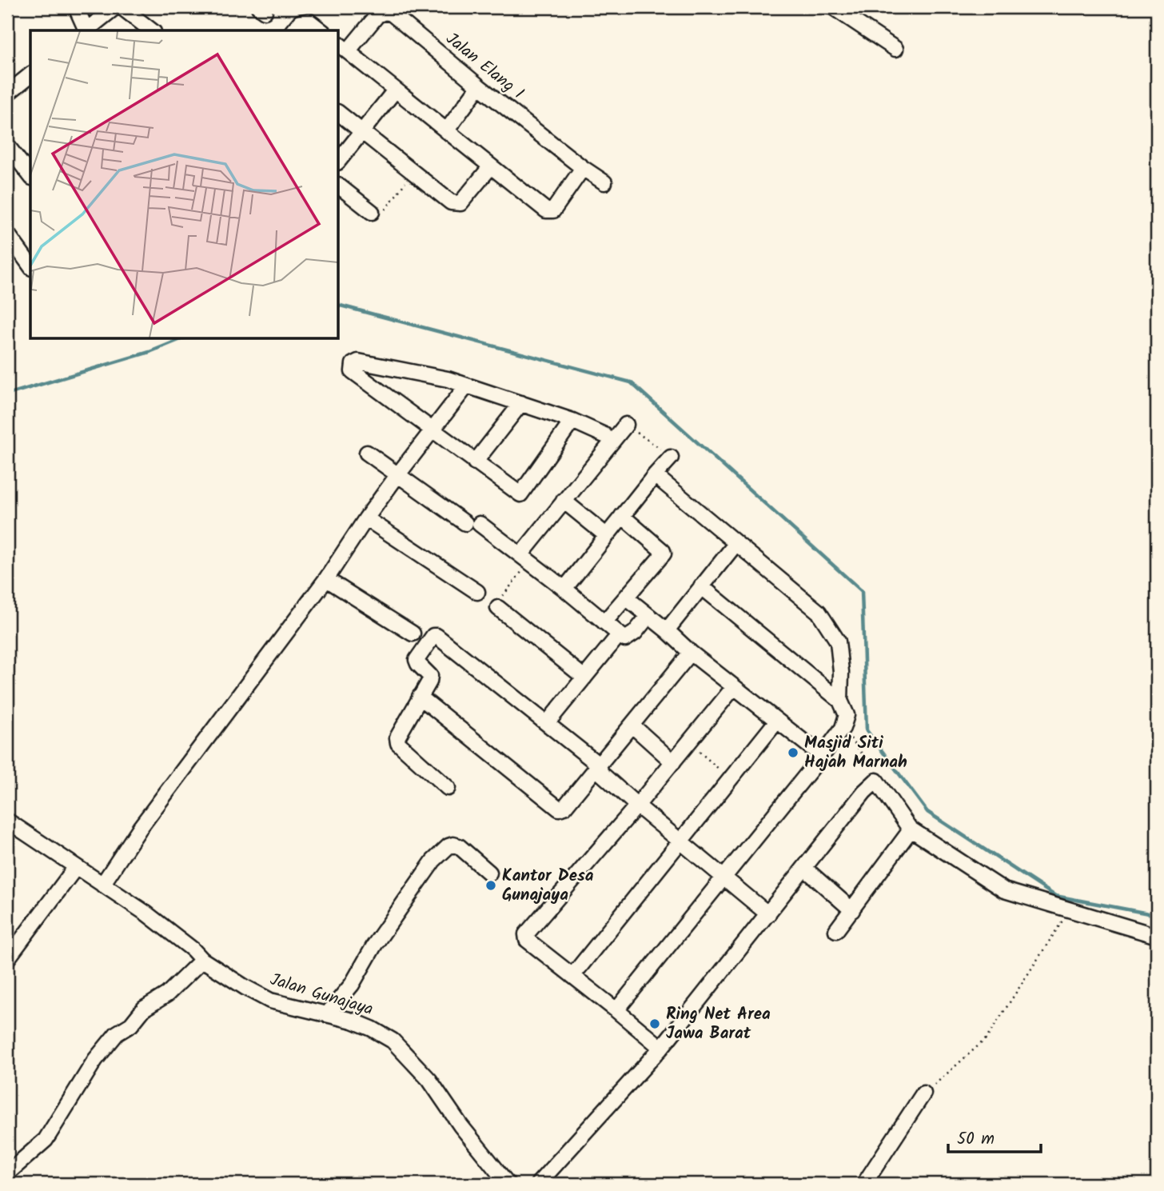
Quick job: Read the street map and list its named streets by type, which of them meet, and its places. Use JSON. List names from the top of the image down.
{
  "streets": {
    "street": ["Jalan Elang I", "Jalan Gunajaya"]
  },
  "places": ["Masjid Siti Hajah Marnah", "Kantor Desa Gunajaya", "Ring Net Area Jawa Barat"],
  "scale_bar": "50 m"
}
